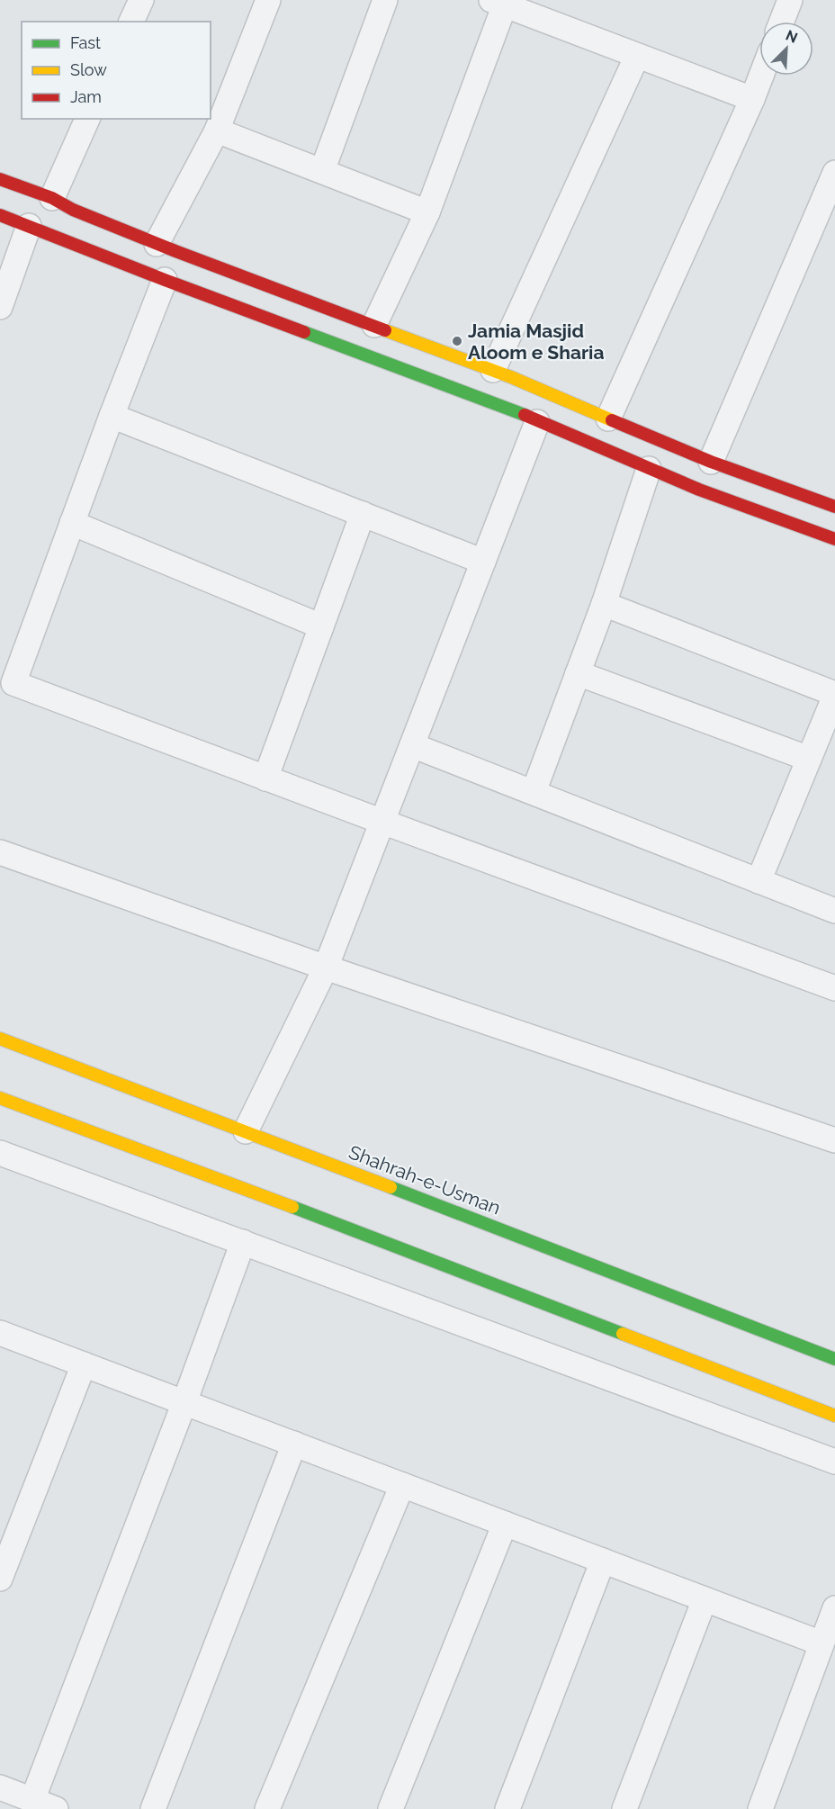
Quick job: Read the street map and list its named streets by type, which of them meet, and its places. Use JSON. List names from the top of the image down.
{
  "streets": {
    "street": ["Shahrah-e-Usman"]
  },
  "places": ["Jamia Masjid Aloom e Sharia"],
  "legend": ["Fast", "Slow", "Jam"],
  "north": "top right"
}
